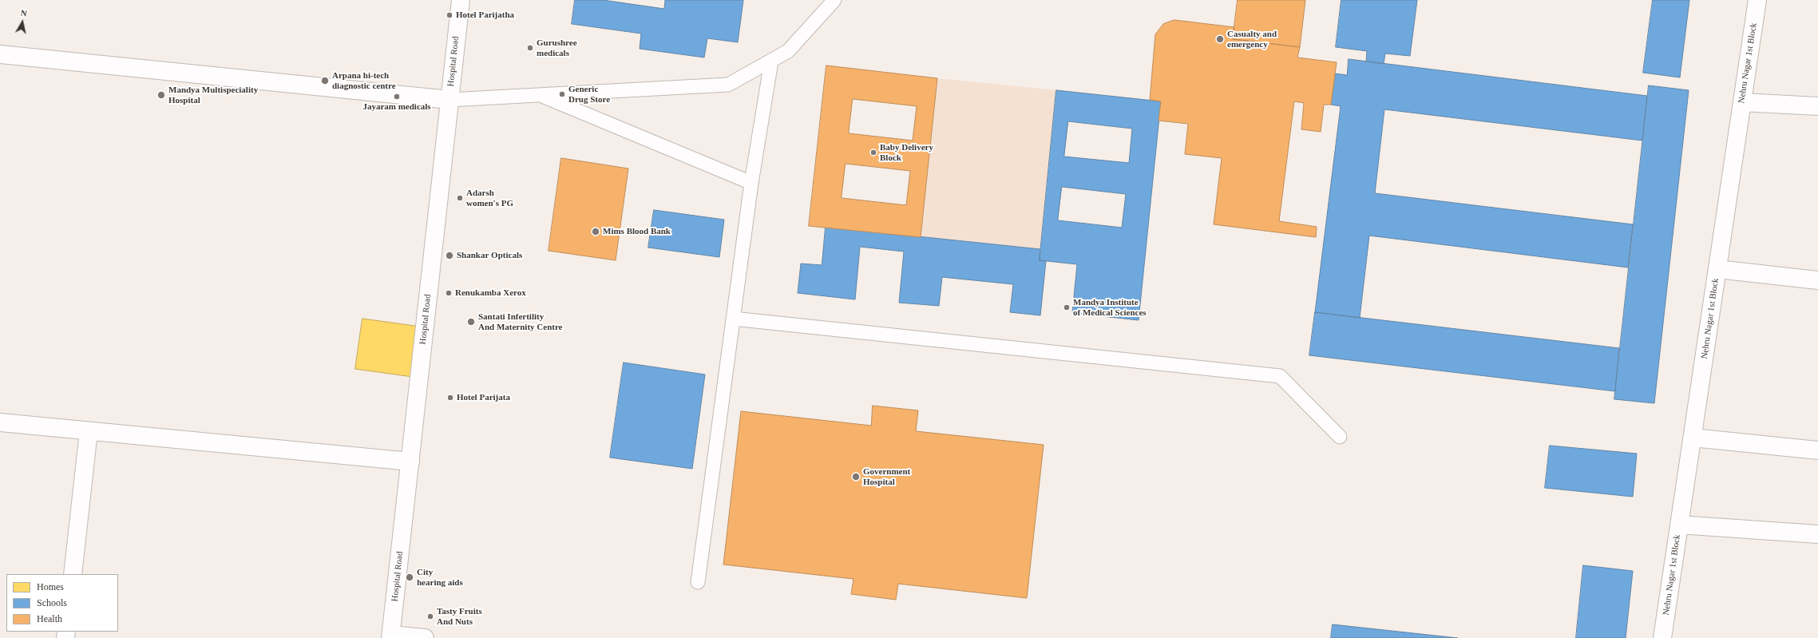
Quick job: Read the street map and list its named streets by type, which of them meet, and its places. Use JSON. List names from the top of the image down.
{
  "streets": {
    "street": ["Hospital Road", "Nehru Nagar 1st Block"]
  },
  "places": [
    "Hotel Parijatha",
    "Casualty and emergency",
    "Gurushree medicals",
    "Arpana hi-tech diagnostic centre",
    "Generic Drug Store",
    "Mandya Multispeciality Hospital",
    "Jayaram medicals",
    "Baby Delivery Block",
    "Adarsh women's PG",
    "Mims Blood Bank",
    "Shankar Opticals",
    "Renukamba Xerox",
    "Mandya Institute of Medical Sciences",
    "Santati Infertility And Maternity Centre",
    "Hotel Parijata",
    "Government Hospital",
    "City hearing aids",
    "Tasty Fruits And Nuts"
  ],
  "legend": ["Homes", "Schools", "Health"],
  "north": "top"
}
